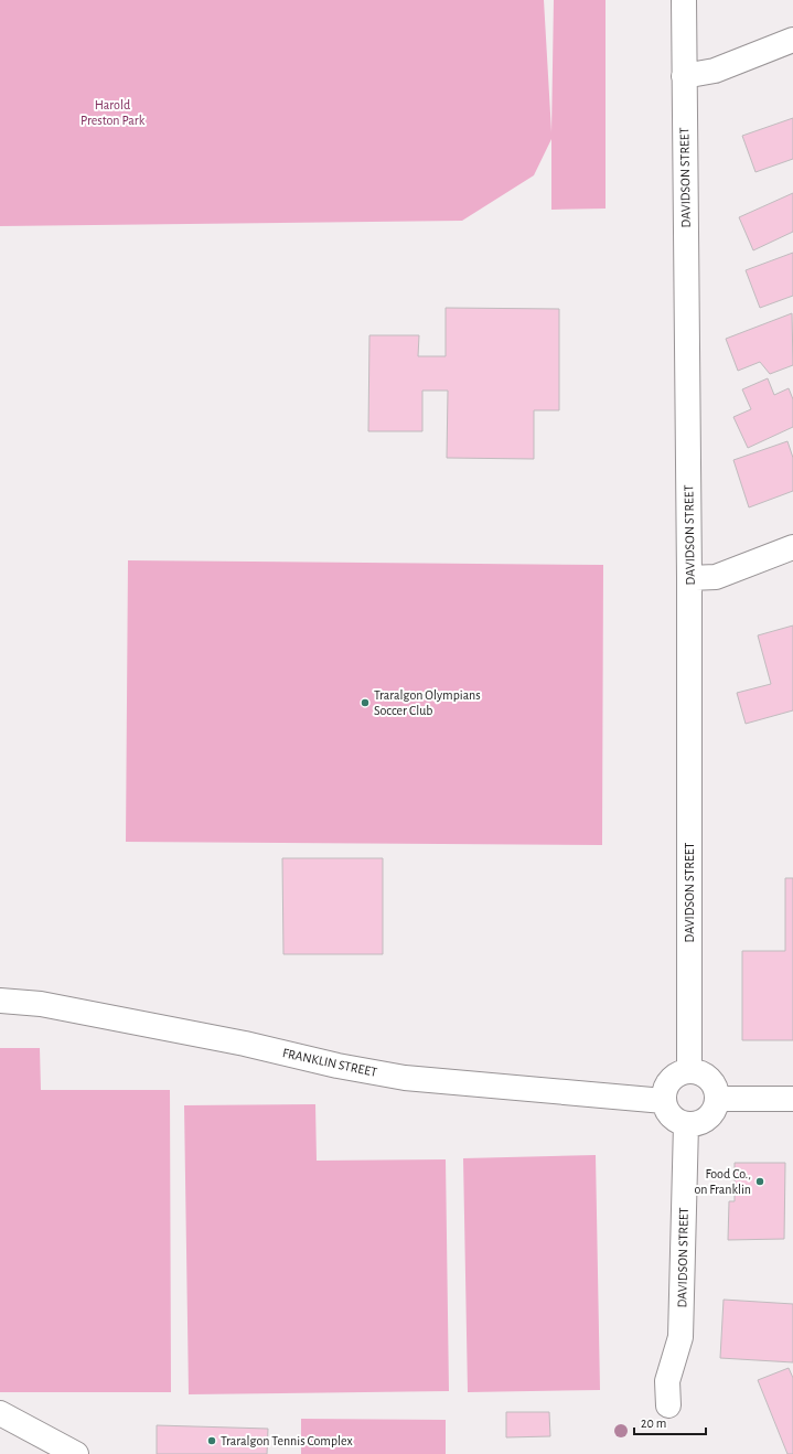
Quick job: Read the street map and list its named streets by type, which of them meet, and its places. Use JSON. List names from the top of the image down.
{
  "streets": {
    "street": ["DAVIDSON STREET", "FRANKLIN STREET"]
  },
  "crossings": [
    ["DAVIDSON STREET", "FRANKLIN STREET"]
  ],
  "parks": ["Harold Preston Park"],
  "places": ["Traralgon Olympians Soccer Club", "Food Co., on Franklin", "Traralgon Tennis Complex"],
  "scale_bar": "20 m"
}
